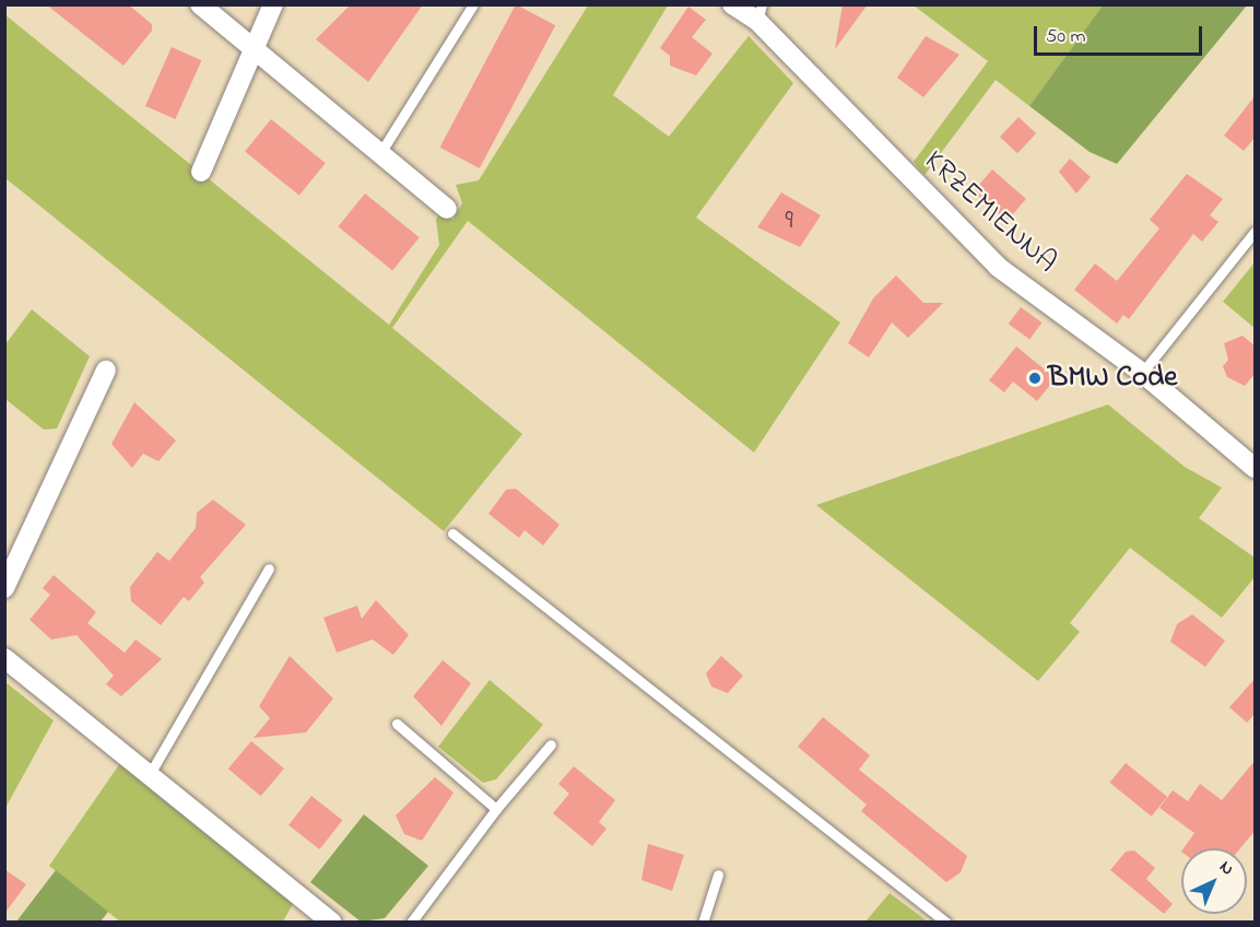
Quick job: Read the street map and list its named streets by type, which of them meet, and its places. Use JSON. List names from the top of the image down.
{
  "streets": {
    "street": ["KRZEMIENNA"]
  },
  "places": ["BMW Code"],
  "house_numbers": ["9"],
  "scale_bar": "50 m",
  "north": "top right"
}
